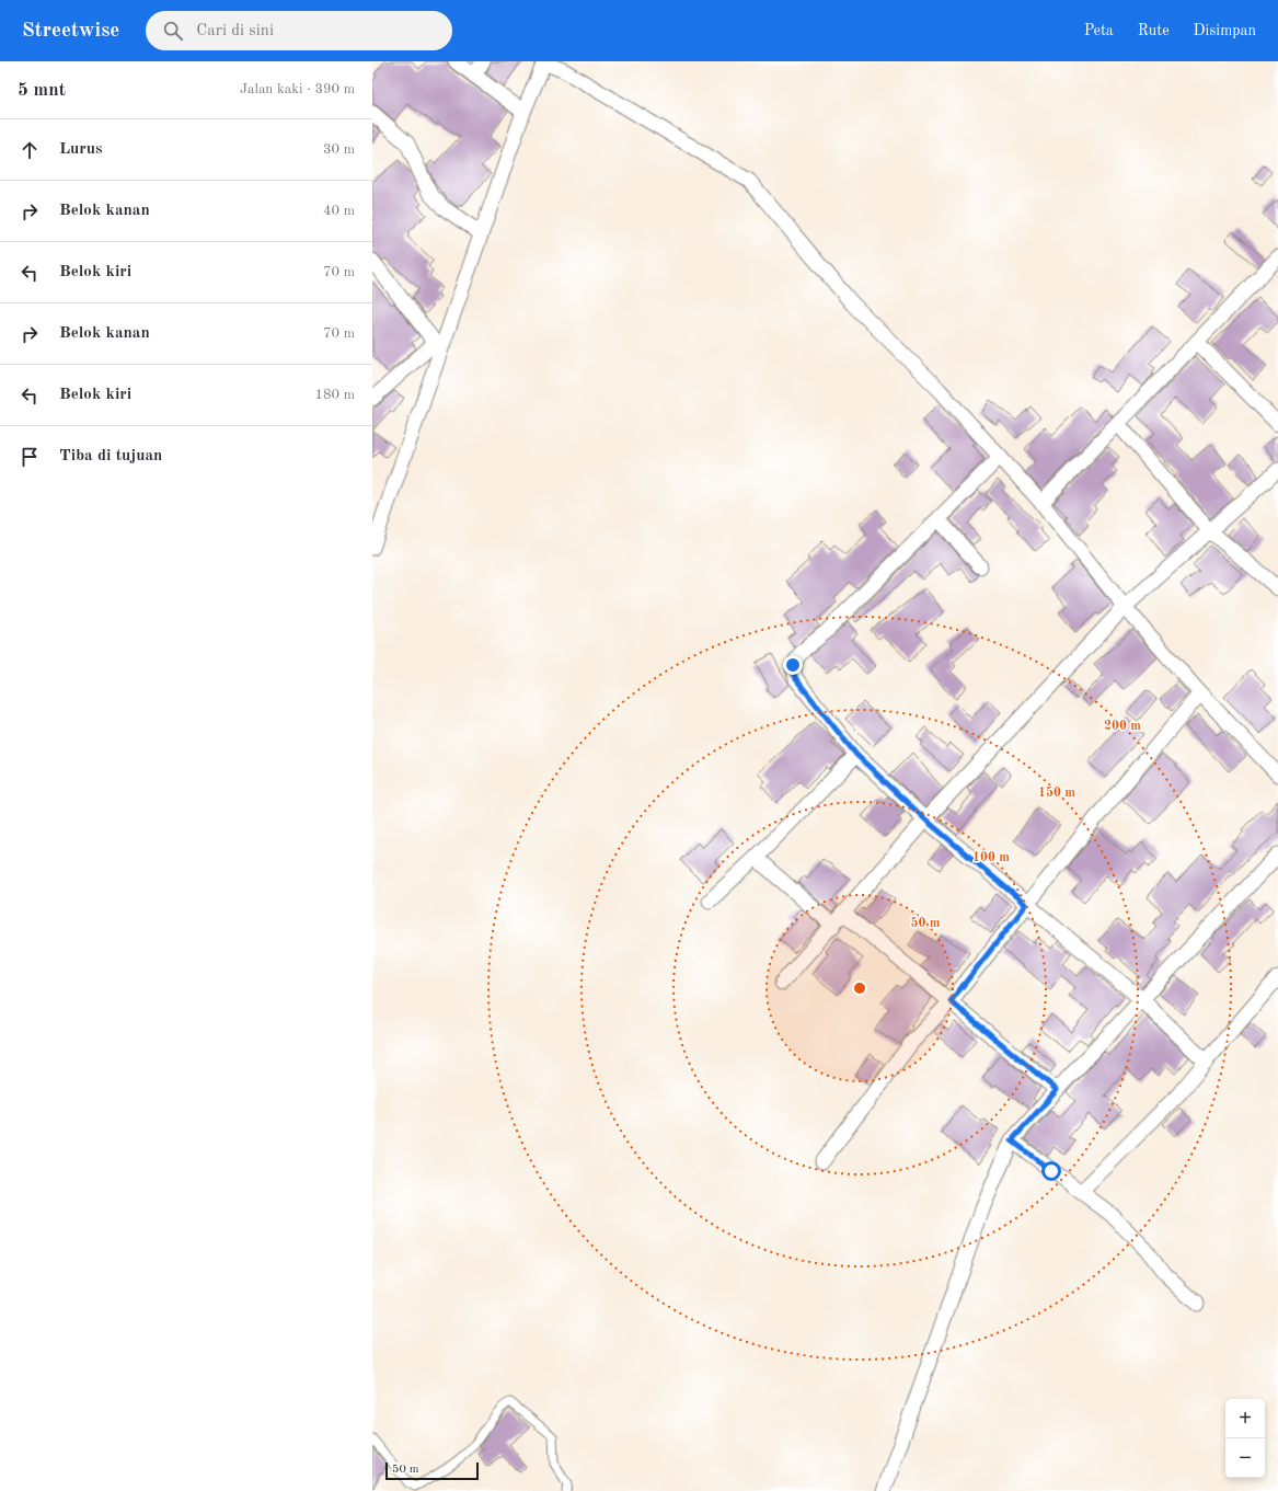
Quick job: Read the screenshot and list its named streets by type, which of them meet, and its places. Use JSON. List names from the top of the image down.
{
  "scale_bar": "50 m",
  "page": {
    "header": "Streetwise",
    "search": "Cari di sini",
    "nav": ["Peta", "Rute", "Disimpan"],
    "heading": ["5 mnt", "Jalan kaki · 390 m"],
    "list": [
      ["Lurus", "30 m"],
      ["Belok kanan", "40 m"],
      ["Belok kiri", "70 m"],
      ["Belok kanan", "70 m"],
      ["Belok kiri", "180 m"],
      "Tiba di tujuan"
    ],
    "map_buttons": ["+", "−"],
    "scale": "50 m"
  },
  "rings": [
    "200 m",
    "150 m",
    "100 m",
    "50 m"
  ]
}
